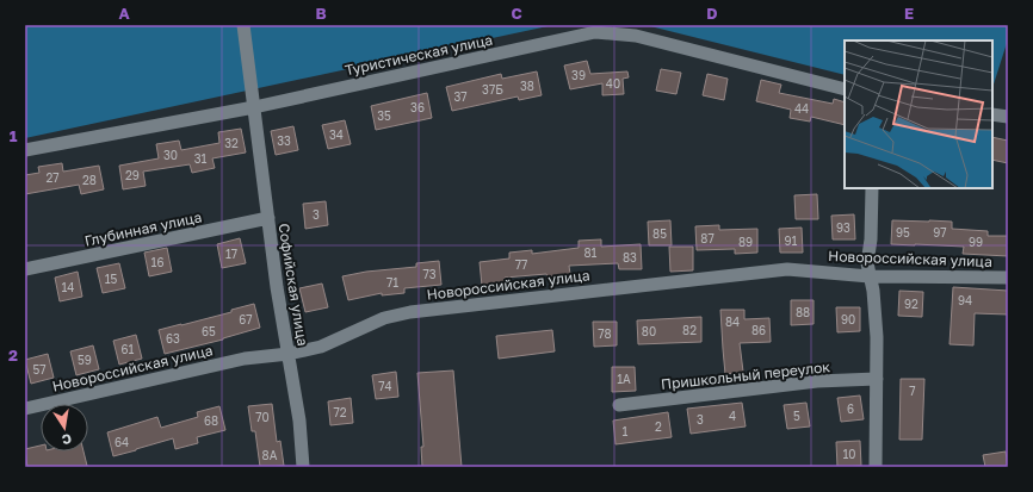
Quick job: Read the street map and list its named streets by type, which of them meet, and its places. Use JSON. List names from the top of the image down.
{
  "streets": {
    "street": [
      "Туристическая улица",
      "Глубинная улица",
      "Новороссийская улица",
      "Софийская улица",
      "Пришкольный переулок"
    ]
  },
  "crossings": [
    ["Туристическая улица", "Софийская улица"],
    ["Глубинная улица", "Софийская улица"],
    ["Новороссийская улица", "Софийская улица"]
  ],
  "house_numbers": [
    "39",
    "40",
    "38",
    "37Б",
    "37",
    "36",
    "44",
    "35",
    "34",
    "33",
    "32",
    "30",
    "31",
    "29",
    "27",
    "28",
    "3",
    "93",
    "95",
    "97",
    "85",
    "87",
    "91",
    "89",
    "99",
    "81",
    "17",
    "83",
    "16",
    "77",
    "73",
    "15",
    "71",
    "14",
    "94",
    "92",
    "88",
    "67",
    "90",
    "84",
    "82",
    "86",
    "65",
    "80",
    "78",
    "63",
    "61",
    "59",
    "57",
    "1А",
    "74",
    "7",
    "6",
    "72",
    "4",
    "5",
    "70",
    "3",
    "68",
    "2",
    "1",
    "64",
    "10",
    "8А"
  ],
  "north": "bottom",
  "grid": {
    "columns": [
      "A",
      "B",
      "C",
      "D",
      "E"
    ],
    "rows": ["1", "2"]
  }
}
